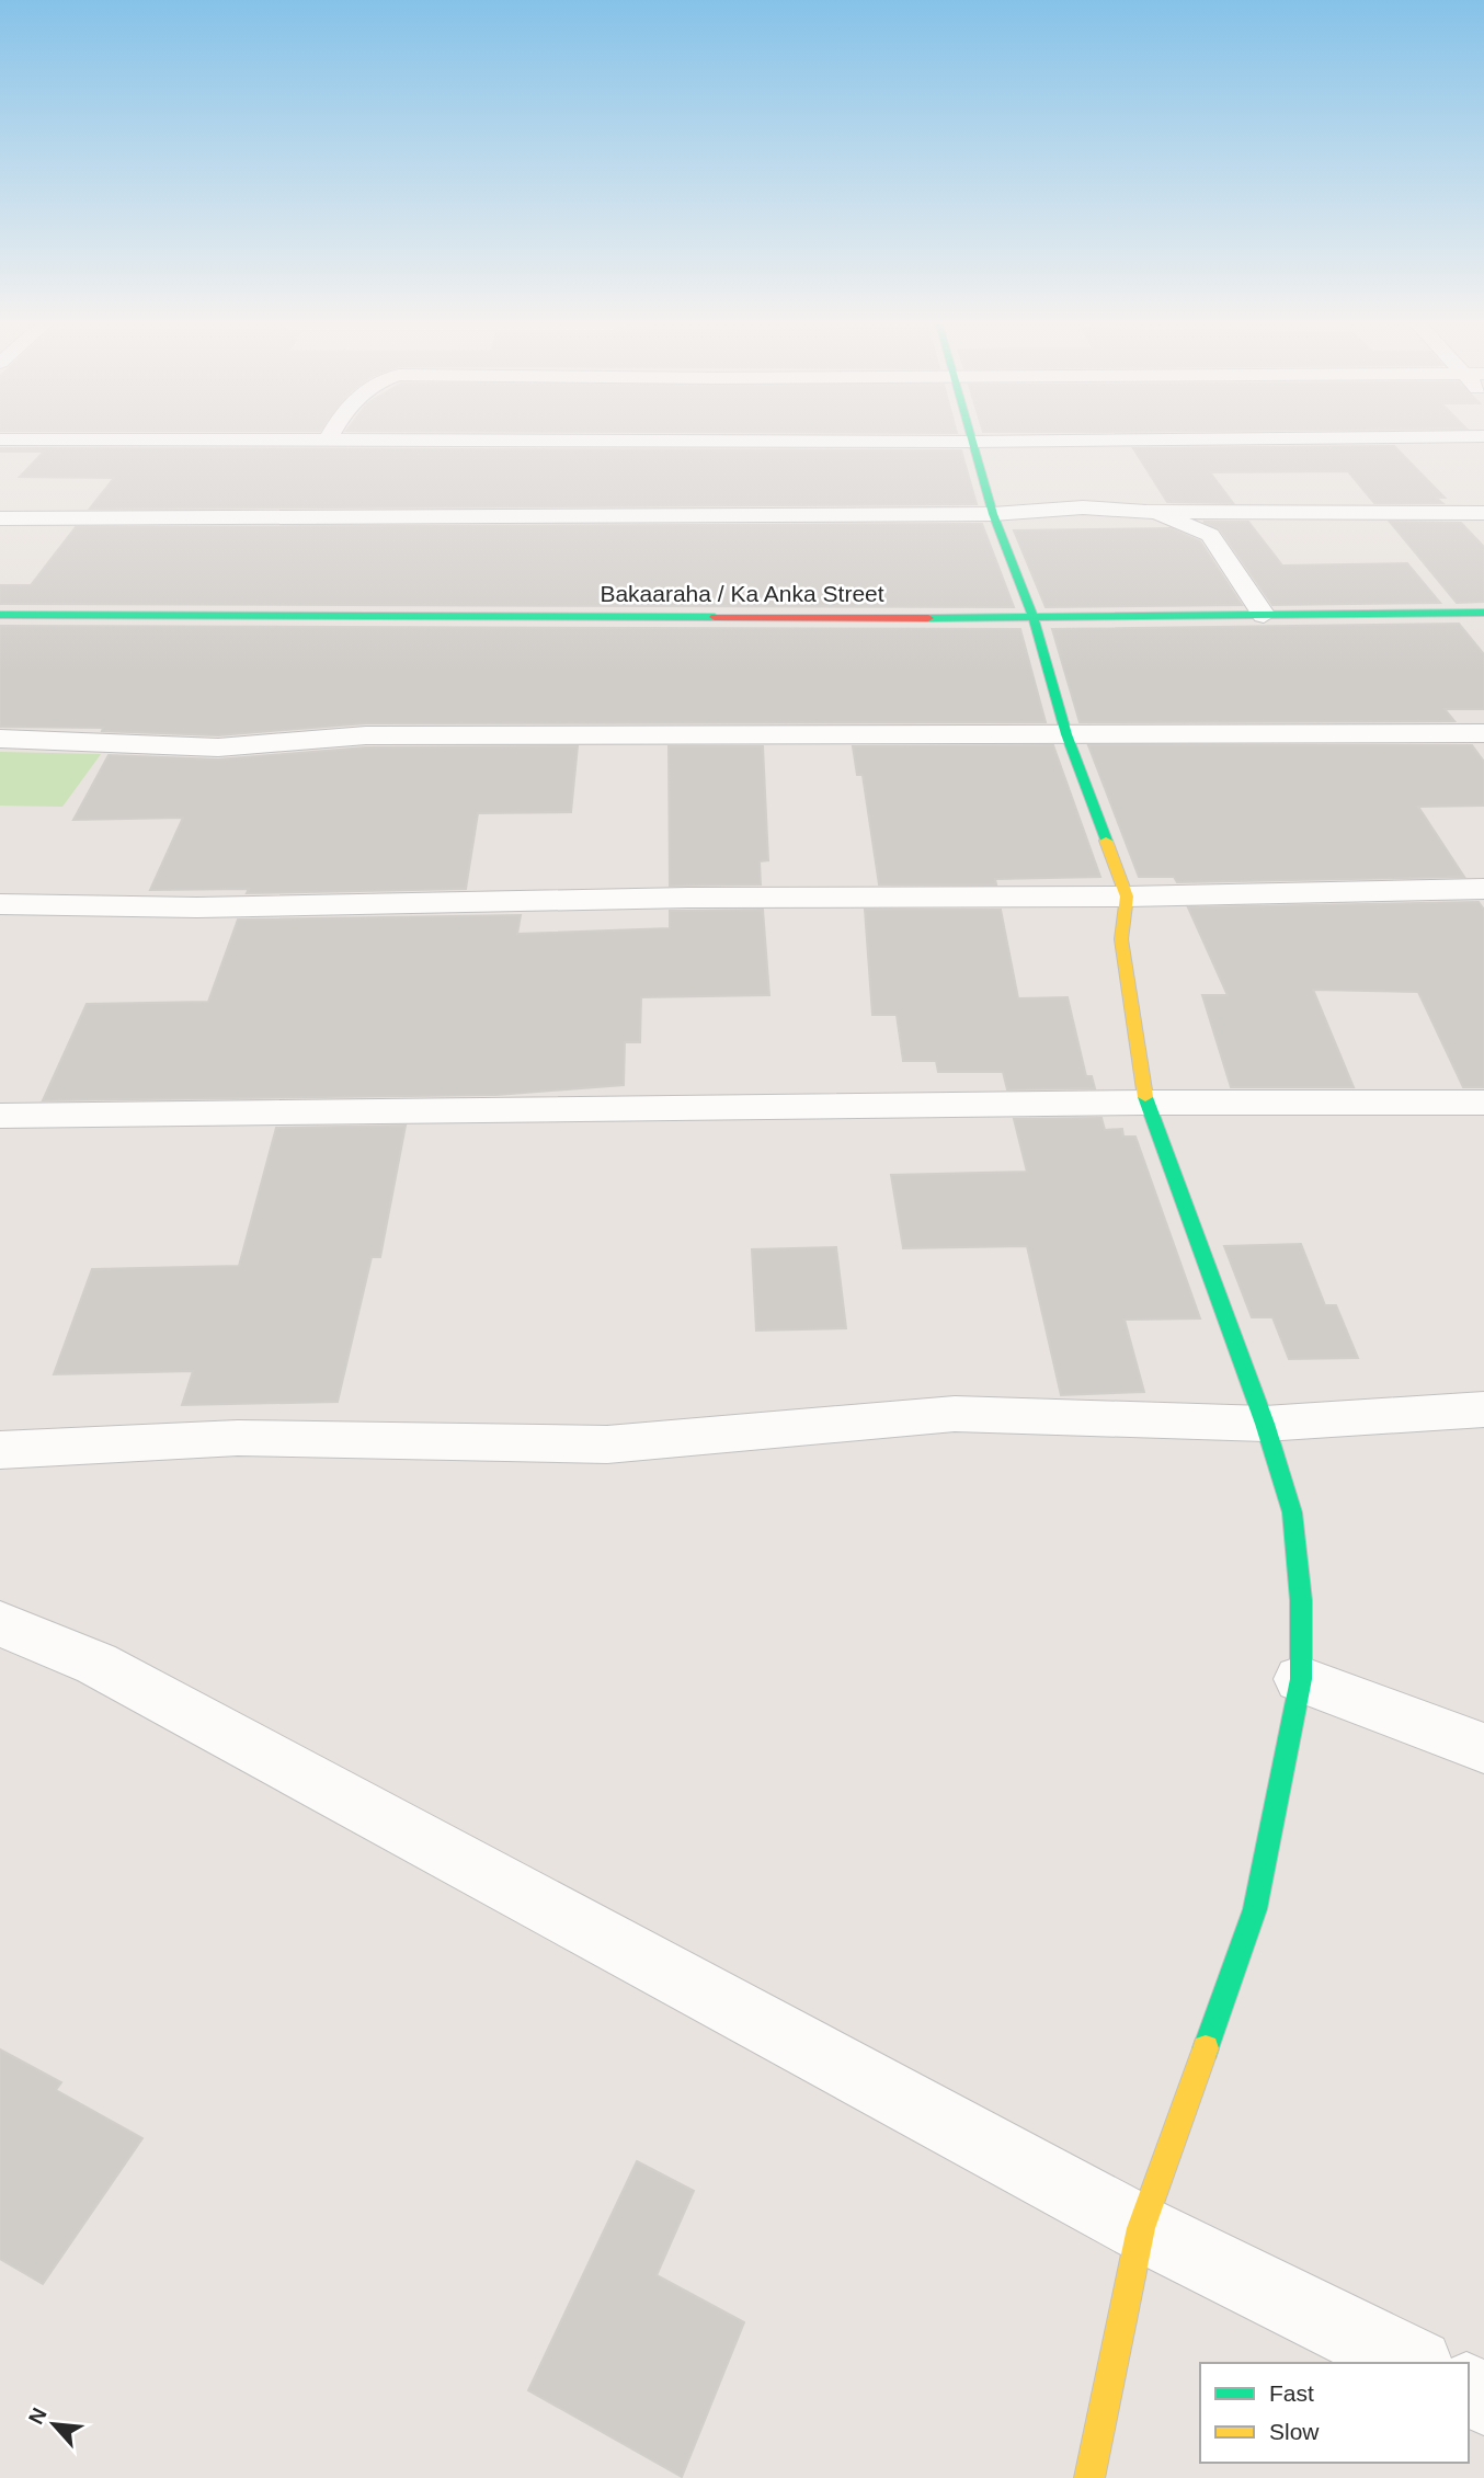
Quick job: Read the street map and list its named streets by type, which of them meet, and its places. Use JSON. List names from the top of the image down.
{
  "streets": {
    "street": ["Bakaaraha / Ka Anka Street"]
  },
  "legend": ["Fast", "Slow"],
  "north": "top left"
}
